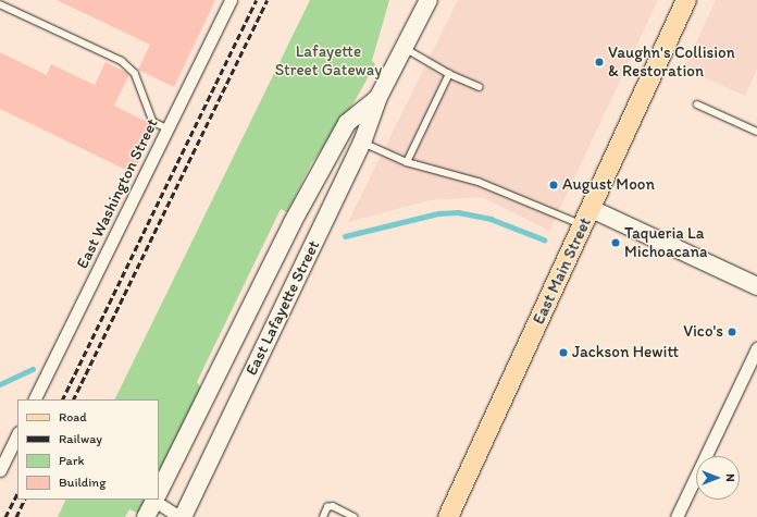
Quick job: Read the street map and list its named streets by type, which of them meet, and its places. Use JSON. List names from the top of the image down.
{
  "streets": {
    "main road": ["East Main Street"],
    "street": ["East Washington Street", "East Lafayette Street"]
  },
  "parks": ["Lafayette Street Gateway"],
  "places": [
    "Vaughn's Collision & Restoration",
    "August Moon",
    "Taqueria La Michoacana",
    "Vico's",
    "Jackson Hewitt"
  ],
  "legend": [
    "Road",
    "Railway",
    "Park",
    "Building"
  ],
  "north": "right"
}
